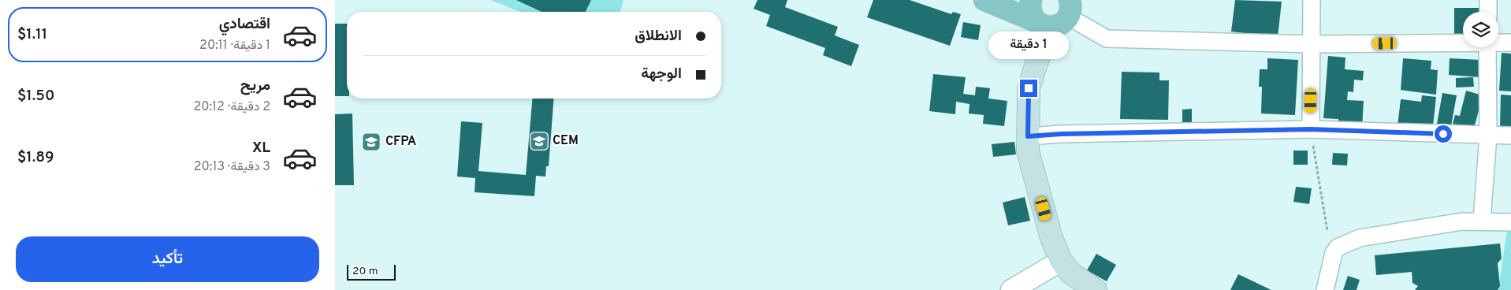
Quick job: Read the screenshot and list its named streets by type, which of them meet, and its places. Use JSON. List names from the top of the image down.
{
  "places": {
    "school or university": ["CEM", "CFPA"]
  },
  "scale_bar": "20 m",
  "page": {
    "list": [
      {
        "name": "اقتصادي",
        "note": "1 دقيقة · 20:11",
        "value": "$1.11"
      },
      {
        "name": "مريح",
        "note": "2 دقيقة · 20:12",
        "value": "$1.50"
      },
      {
        "name": "XL",
        "note": "3 دقيقة · 20:13",
        "value": "$1.89"
      }
    ],
    "banner": ["الانطلاق", "الوجهة"],
    "bubble": "1 دقيقة",
    "buttons": "تأكيد",
    "scale": "20 m"
  }
}
